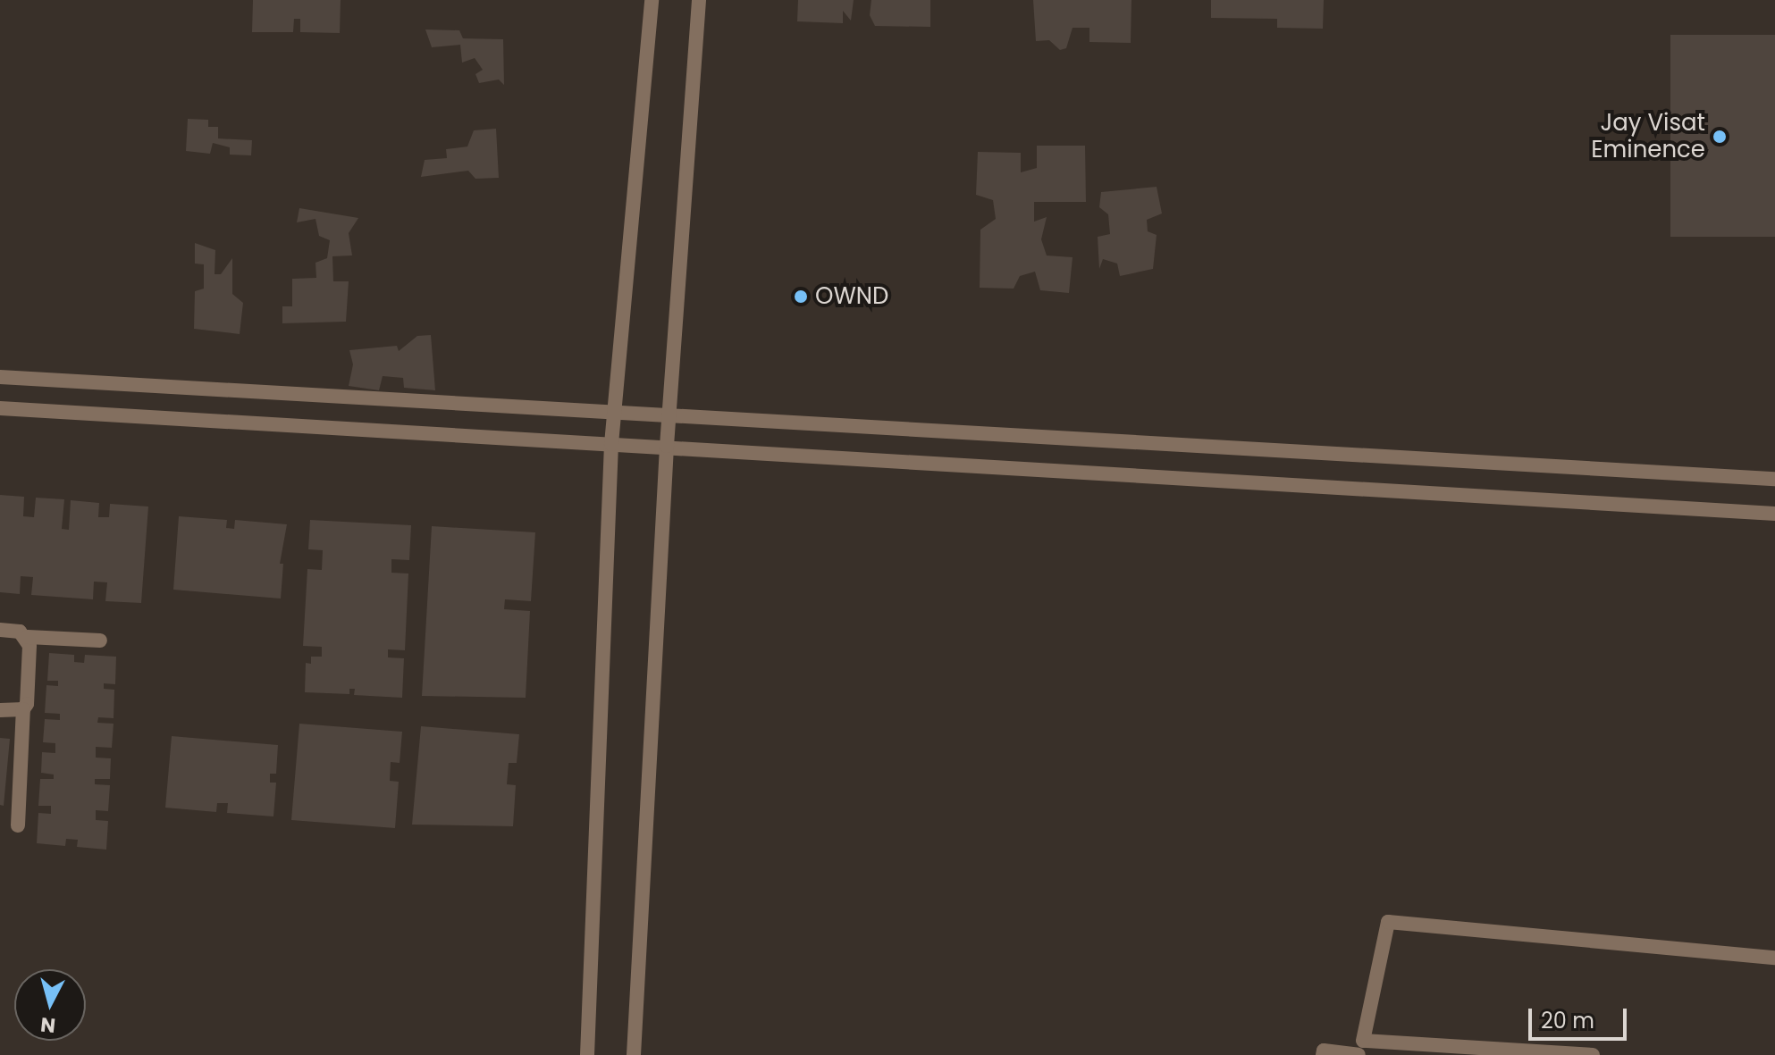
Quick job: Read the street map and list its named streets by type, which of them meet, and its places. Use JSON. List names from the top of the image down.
{
  "places": ["Jay Visat Eminence", "OWND"],
  "scale_bar": "20 m",
  "north": "bottom"
}
